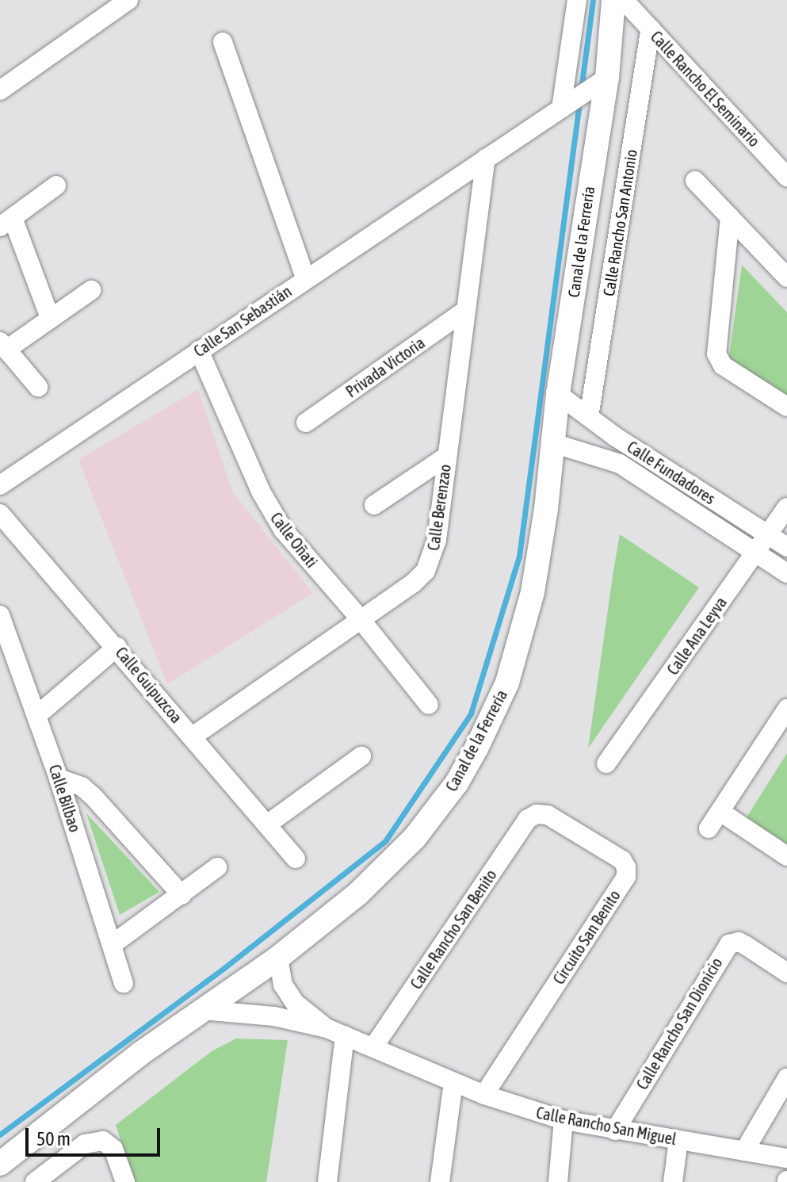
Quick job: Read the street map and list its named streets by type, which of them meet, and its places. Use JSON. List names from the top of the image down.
{
  "streets": {
    "street": [
      "Calle Rancho El Seminario",
      "Calle Rancho San Antonio",
      "Canal de la Ferrería",
      "Calle San Sebastián",
      "Privada Victoria",
      "Calle Fundadores",
      "Calle Berenzao",
      "Calle Oñati",
      "Calle Ana Leyva",
      "Calle Guipuzcoa",
      "Calle Bilbao",
      "Calle Rancho San Benito",
      "Circuito San Benito",
      "Calle Rancho San Dionicio",
      "Calle Rancho San Miguel"
    ]
  },
  "crossings": [
    ["Calle Rancho El Seminario", "Calle Rancho San Antonio"],
    ["Calle Rancho San Antonio", "Calle Fundadores"],
    ["Canal de la Ferrería", "Calle San Sebastián"],
    ["Canal de la Ferrería", "Calle Fundadores"],
    ["Canal de la Ferrería", "Calle Rancho San Miguel"],
    ["Calle San Sebastián", "Calle Berenzao"],
    ["Calle San Sebastián", "Calle Oñati"],
    ["Privada Victoria", "Calle Berenzao"],
    ["Calle Fundadores", "Calle Ana Leyva"],
    ["Calle Berenzao", "Calle Oñati"],
    ["Calle Berenzao", "Calle Guipuzcoa"],
    ["Calle Rancho San Benito", "Circuito San Benito"],
    ["Calle Rancho San Benito", "Calle Rancho San Miguel"],
    ["Circuito San Benito", "Calle Rancho San Miguel"],
    ["Calle Rancho San Dionicio", "Calle Rancho San Miguel"]
  ],
  "scale_bar": "50 m"
}
